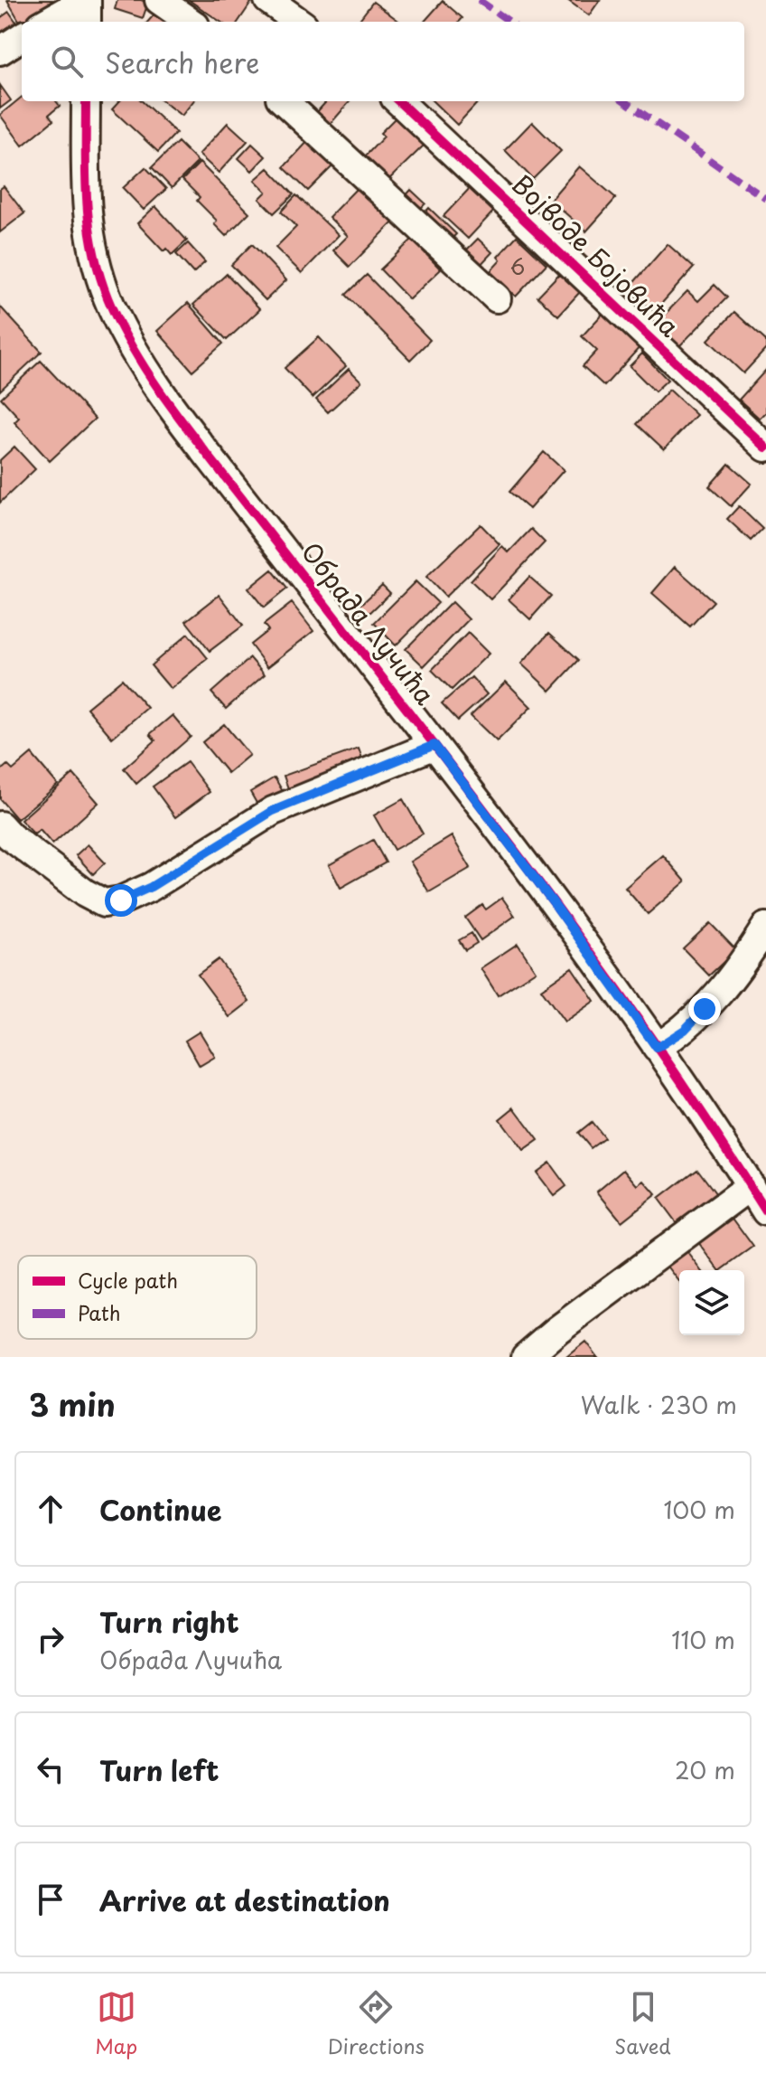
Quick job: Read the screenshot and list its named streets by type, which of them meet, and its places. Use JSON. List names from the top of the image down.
{
  "streets": {
    "street": ["Војводе Бојовића", "Обрада Лучића"]
  },
  "house_numbers": ["6"],
  "legend": ["Cycle path", "Path"],
  "page": {
    "search": "Search here",
    "heading": ["3 min", "Walk · 230 m"],
    "list": [
      ["Continue", "100 m"],
      ["Turn right", "Обрада Лучића", "110 m"],
      ["Turn left", "20 m"],
      "Arrive at destination"
    ],
    "nav": ["Map", "Directions", "Saved"]
  }
}
